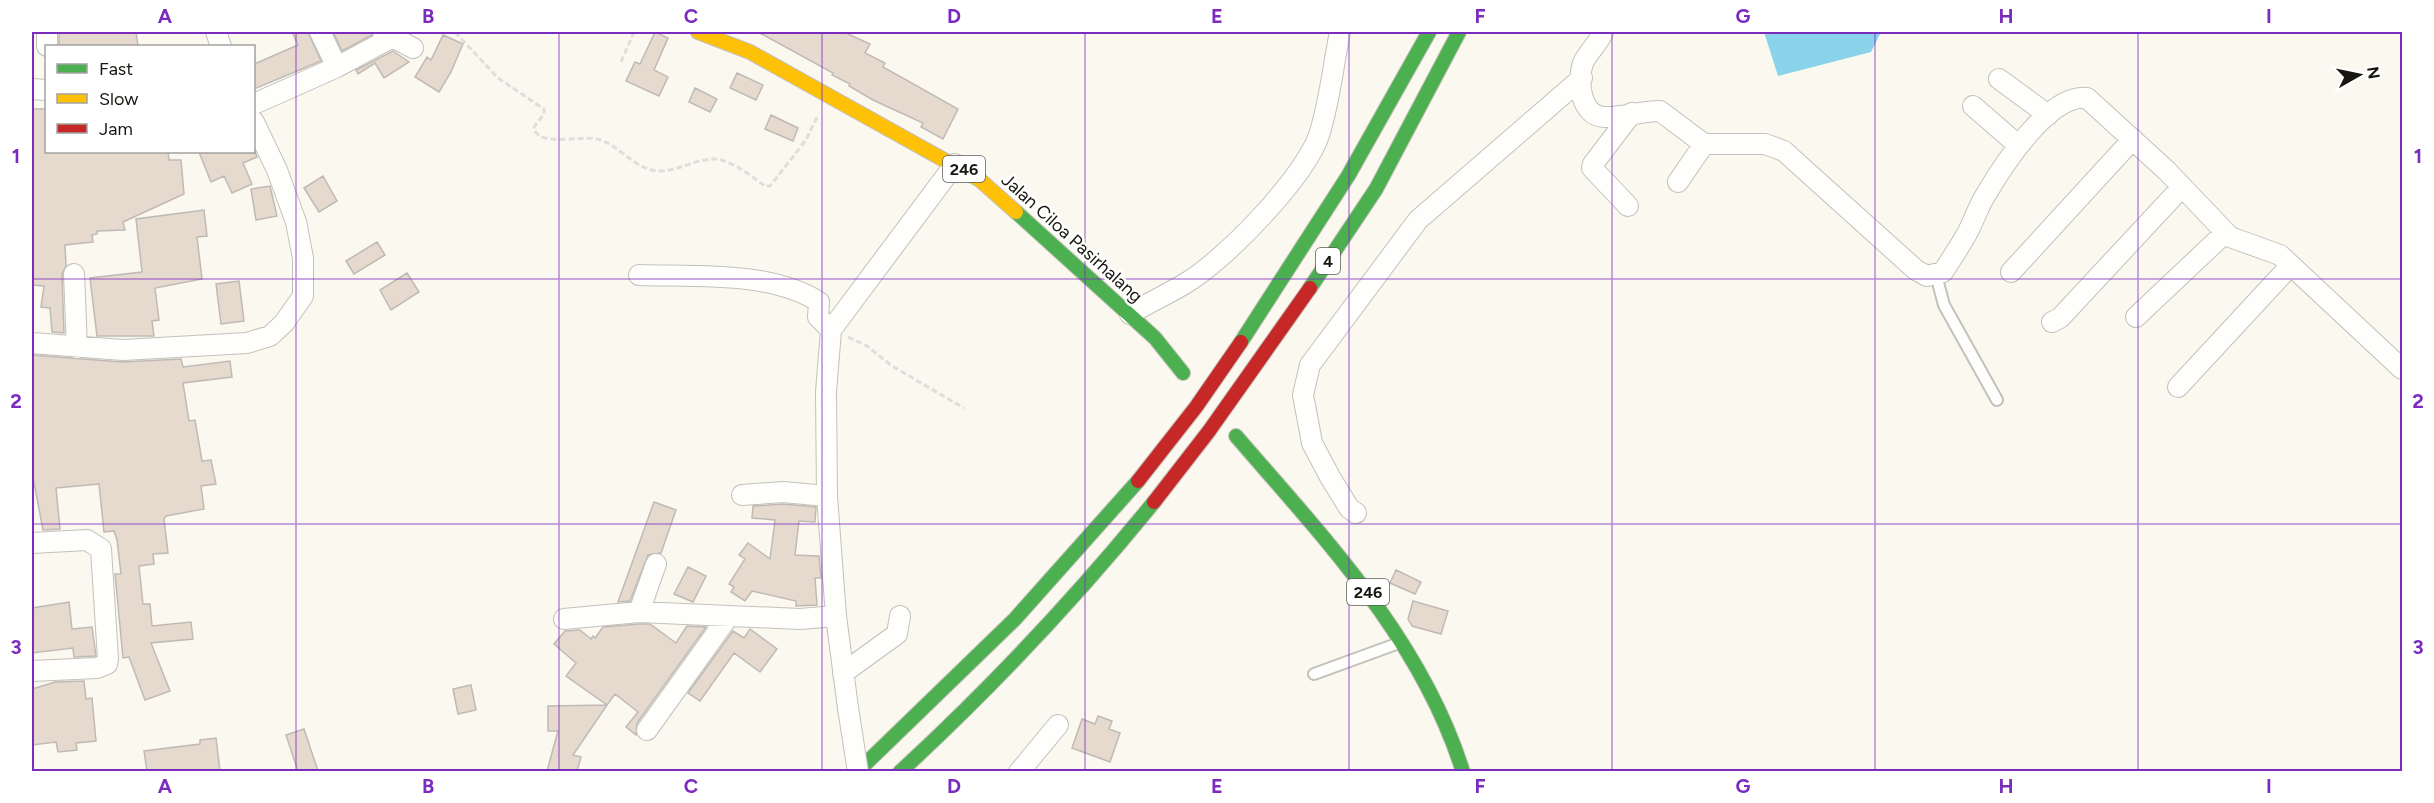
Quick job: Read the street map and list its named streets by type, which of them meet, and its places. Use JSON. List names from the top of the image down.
{
  "streets": {
    "main road": ["246", "Jalan Ciloa Pasirhalang", "4"]
  },
  "legend": ["Fast", "Slow", "Jam"],
  "north": "right",
  "grid": {
    "columns": [
      "A",
      "B",
      "C",
      "D",
      "E",
      "F",
      "G",
      "H",
      "I"
    ],
    "rows": ["1", "2", "3"]
  }
}
